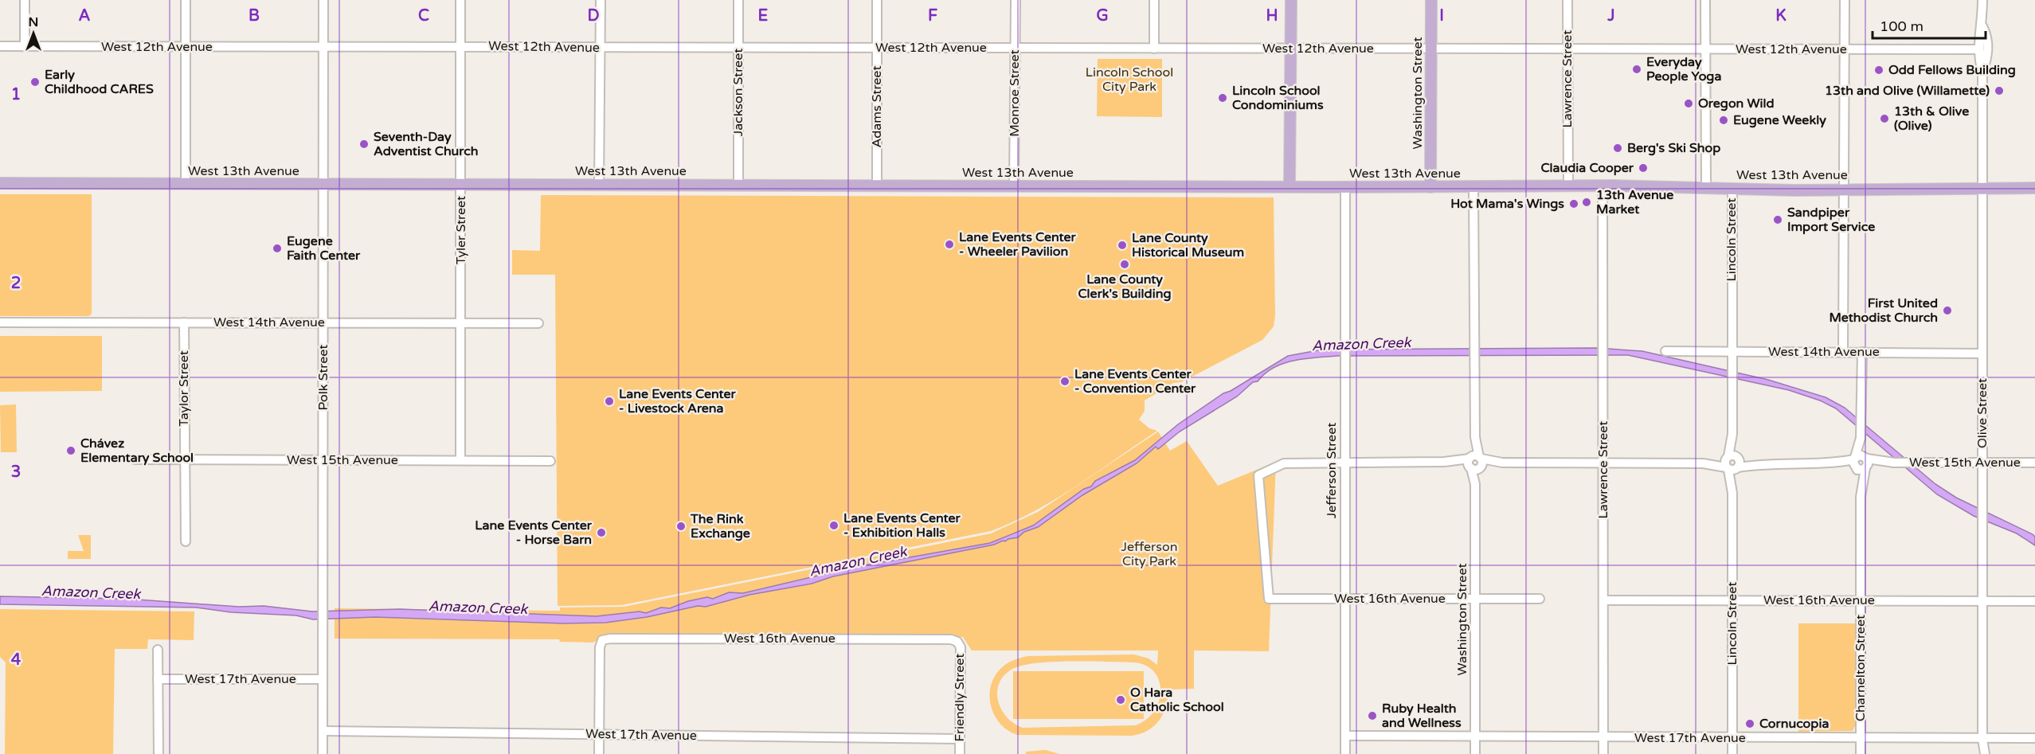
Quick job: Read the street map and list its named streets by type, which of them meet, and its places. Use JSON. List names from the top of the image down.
{
  "streets": {
    "main road": ["Washington Street", "West 13th Avenue"],
    "street": [
      "West 12th Avenue",
      "Lawrence Street",
      "Jackson Street",
      "Monroe Street",
      "Adams Street",
      "Tyler Street",
      "Lincoln Street",
      "West 14th Avenue",
      "Polk Street",
      "Taylor Street",
      "Olive Street",
      "West 15th Avenue",
      "Jefferson Street",
      "West 16th Avenue",
      "Charnelton Street",
      "West 17th Avenue",
      "Friendly Street"
    ]
  },
  "crossings": [
    ["West 12th Avenue", "Lawrence Street"],
    ["West 12th Avenue", "Jackson Street"],
    ["West 12th Avenue", "Monroe Street"],
    ["West 12th Avenue", "Washington Street"],
    ["West 12th Avenue", "Adams Street"],
    ["West 12th Avenue", "Tyler Street"],
    ["West 12th Avenue", "Polk Street"],
    ["West 12th Avenue", "Olive Street"],
    ["Lawrence Street", "West 13th Avenue"],
    ["Lawrence Street", "West 15th Avenue"],
    ["Lawrence Street", "West 16th Avenue"],
    ["Lawrence Street", "West 17th Avenue"],
    ["Jackson Street", "West 13th Avenue"],
    ["Monroe Street", "West 13th Avenue"],
    ["Washington Street", "West 13th Avenue"],
    ["Washington Street", "West 15th Avenue"],
    ["Washington Street", "West 16th Avenue"],
    ["Washington Street", "West 17th Avenue"],
    ["Adams Street", "West 13th Avenue"],
    ["West 13th Avenue", "Tyler Street"],
    ["West 13th Avenue", "Lincoln Street"],
    ["West 13th Avenue", "Polk Street"],
    ["West 13th Avenue", "Olive Street"],
    ["West 13th Avenue", "Jefferson Street"],
    ["Tyler Street", "West 14th Avenue"],
    ["Tyler Street", "West 15th Avenue"],
    ["Lincoln Street", "West 14th Avenue"],
    ["Lincoln Street", "West 15th Avenue"],
    ["Lincoln Street", "West 16th Avenue"],
    ["Lincoln Street", "West 17th Avenue"],
    ["West 14th Avenue", "Polk Street"],
    ["West 14th Avenue", "Taylor Street"],
    ["West 14th Avenue", "Olive Street"],
    ["West 14th Avenue", "Charnelton Street"],
    ["Polk Street", "West 15th Avenue"],
    ["Polk Street", "West 17th Avenue"],
    ["Taylor Street", "West 15th Avenue"],
    ["Olive Street", "West 15th Avenue"],
    ["Olive Street", "West 16th Avenue"],
    ["Olive Street", "West 17th Avenue"],
    ["West 15th Avenue", "Jefferson Street"],
    ["West 15th Avenue", "West 16th Avenue"],
    ["West 15th Avenue", "Charnelton Street"],
    ["Jefferson Street", "West 16th Avenue"],
    ["Jefferson Street", "West 17th Avenue"],
    ["West 16th Avenue", "Charnelton Street"],
    ["West 16th Avenue", "West 17th Avenue"],
    ["West 16th Avenue", "Friendly Street"],
    ["Charnelton Street", "West 17th Avenue"],
    ["West 17th Avenue", "Friendly Street"]
  ],
  "water": ["Amazon Creek"],
  "parks": ["Lincoln School City Park", "Jefferson City Park"],
  "places": [
    "Everyday People Yoga",
    "Odd Fellows Building",
    "Early Childhood CARES",
    "13th and Olive (Willamette)",
    "Lincoln School Condominiums",
    "Oregon Wild",
    "13th & Olive (Olive)",
    "Eugene Weekly",
    "Seventh-Day Adventist Church",
    "Berg's Ski Shop",
    "Claudia Cooper",
    "13th Avenue Market",
    "Hot Mama's Wings",
    "Sandpiper Import Service",
    "Lane Events Center - Wheeler Pavilion",
    "Lane County Historical Museum",
    "Eugene Faith Center",
    "Lane County Clerk's Building",
    "First United Methodist Church",
    "Lane Events Center - Convention Center",
    "Lane Events Center - Livestock Arena",
    "Chávez Elementary School",
    "Lane Events Center - Exhibition Halls",
    "The Rink Exchange",
    "Lane Events Center - Horse Barn",
    "O Hara Catholic School",
    "Ruby Health and Wellness",
    "Cornucopia"
  ],
  "scale_bar": "100 m",
  "north": "top",
  "grid": {
    "columns": [
      "A",
      "B",
      "C",
      "D",
      "E",
      "F",
      "G",
      "H",
      "I",
      "J",
      "K"
    ],
    "rows": [
      "1",
      "2",
      "3",
      "4"
    ]
  }
}
